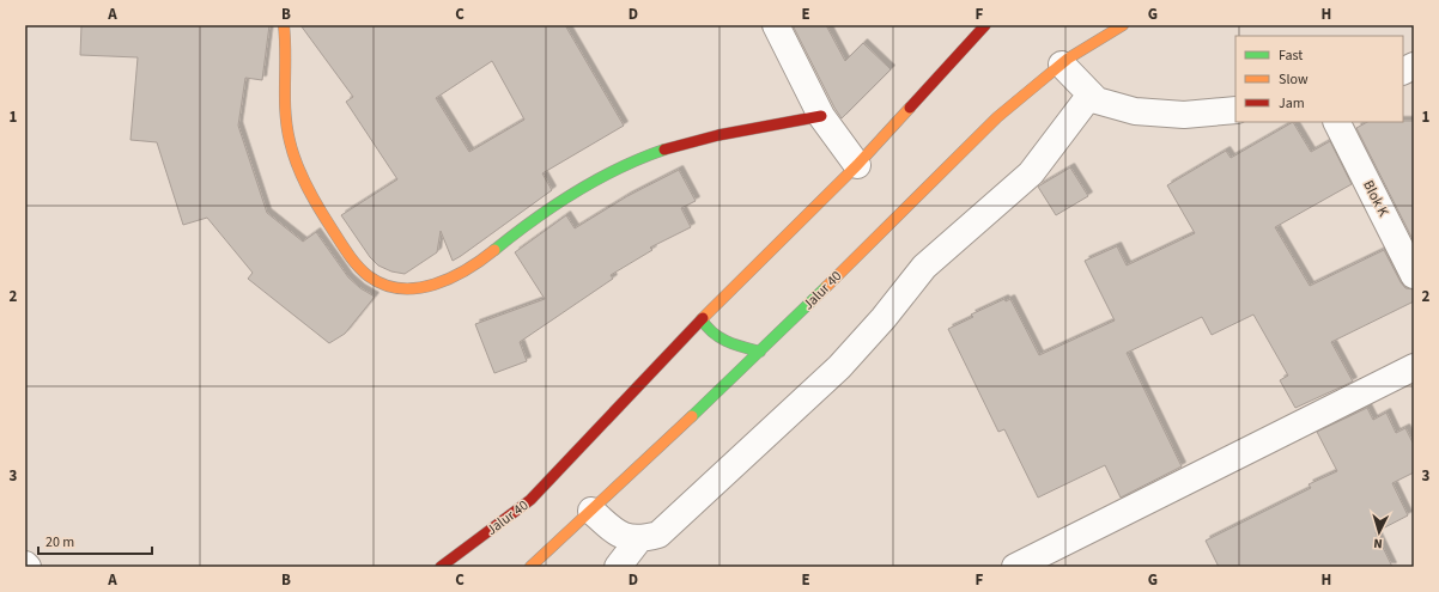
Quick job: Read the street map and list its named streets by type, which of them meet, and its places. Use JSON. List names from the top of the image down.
{
  "streets": {
    "main road": ["Jalur 40"],
    "street": ["Blok K"]
  },
  "legend": ["Fast", "Slow", "Jam"],
  "scale_bar": "20 m",
  "north": "bottom",
  "grid": {
    "columns": [
      "A",
      "B",
      "C",
      "D",
      "E",
      "F",
      "G",
      "H"
    ],
    "rows": ["1", "2", "3"]
  }
}
